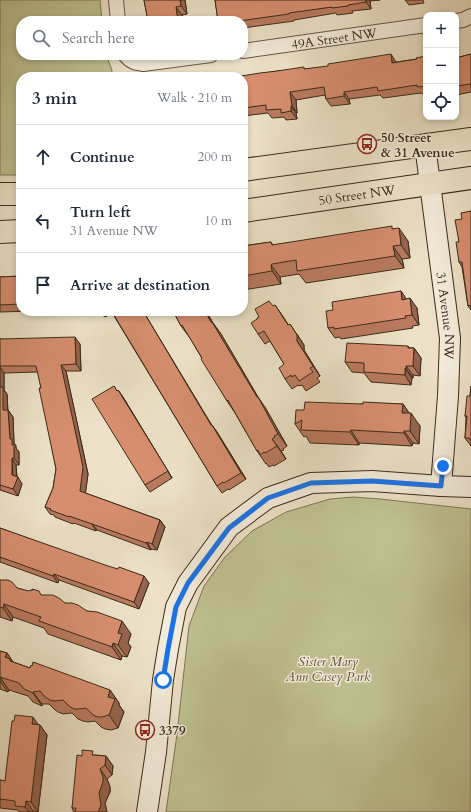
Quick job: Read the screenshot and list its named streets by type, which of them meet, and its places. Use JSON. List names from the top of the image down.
{
  "streets": {
    "main road": ["50 Street NW"],
    "street": ["49A Street NW", "31 Avenue NW"]
  },
  "crossings": [
    ["50 Street NW", "31 Avenue NW"]
  ],
  "parks": ["Sister Mary Ann Casey Park"],
  "places": {
    "bus stop": ["50 Street & 31 Avenue", "3379"]
  },
  "page": {
    "map_buttons": ["+", "−"],
    "search": "Search here",
    "heading": ["3 min", "Walk · 210 m"],
    "list": [
      ["Continue", "200 m"],
      ["Turn left", "31 Avenue NW", "10 m"],
      "Arrive at destination"
    ]
  }
}
